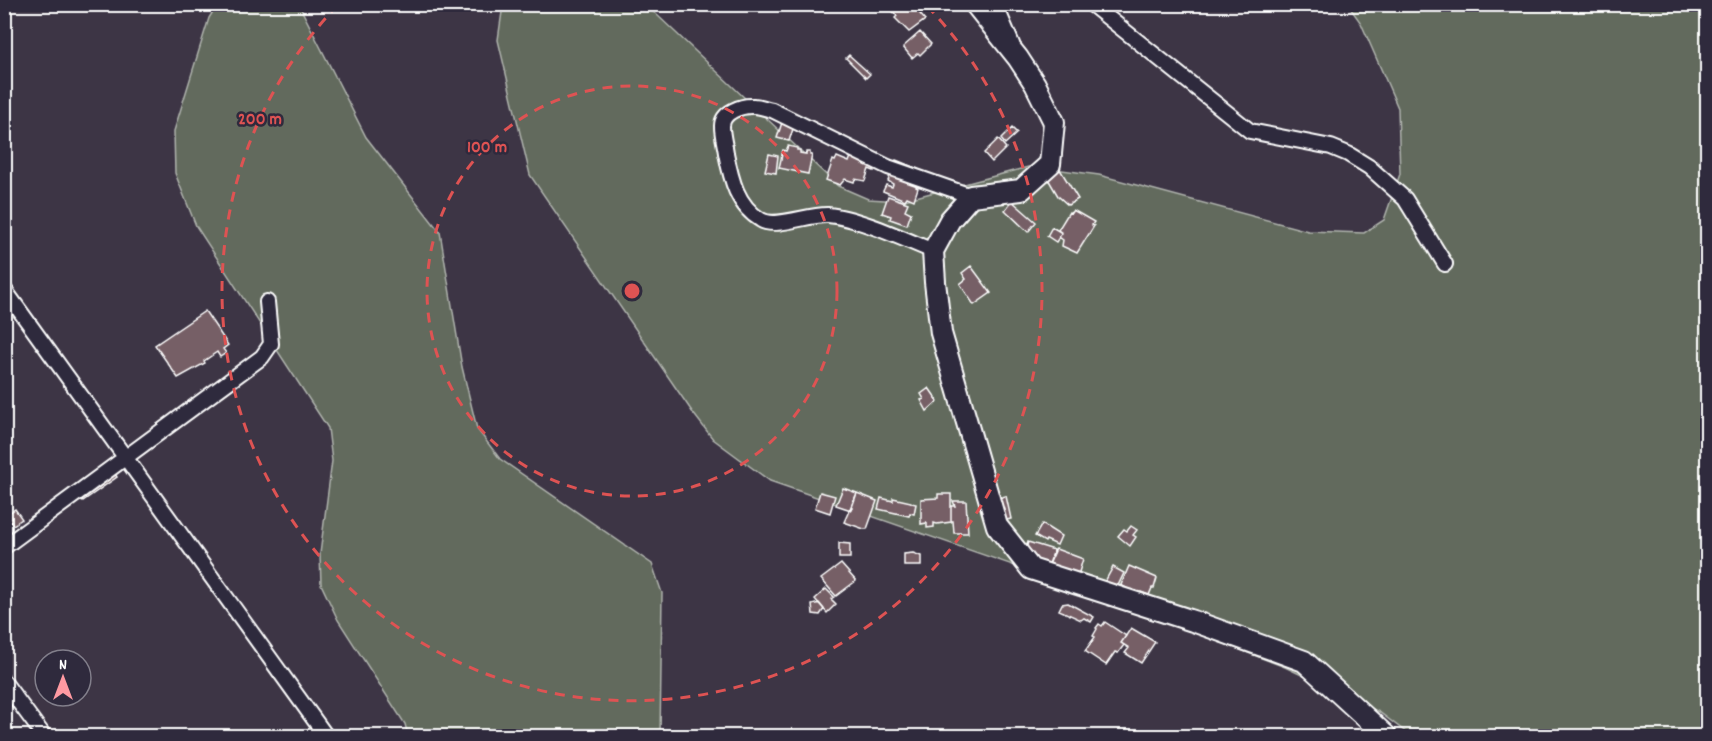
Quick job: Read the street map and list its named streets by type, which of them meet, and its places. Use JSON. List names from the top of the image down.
{
  "north": "top",
  "rings": ["200 m", "100 m"]
}
